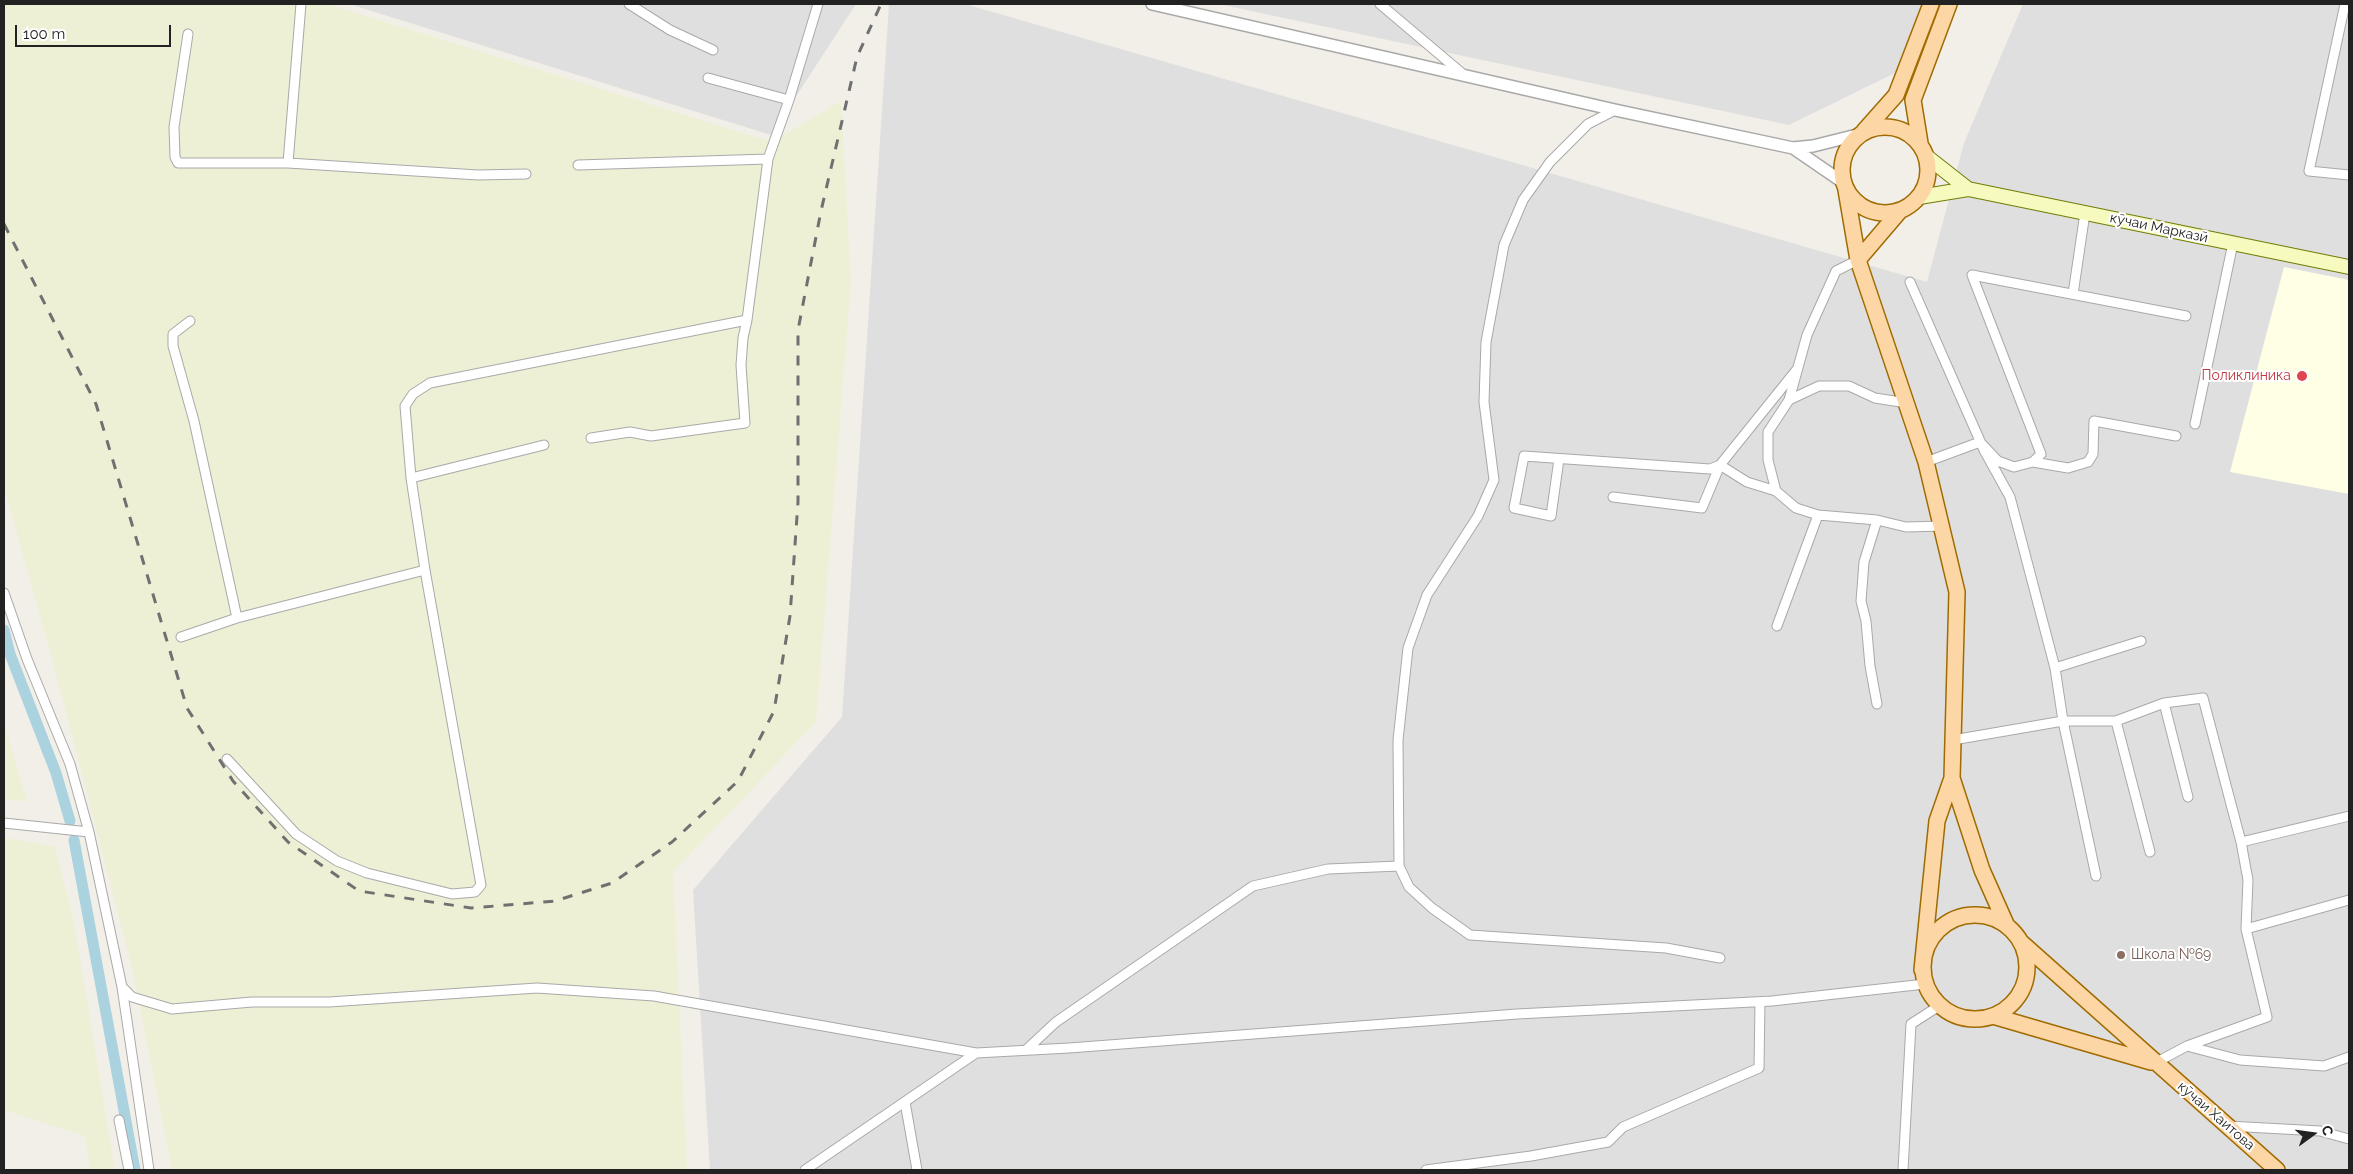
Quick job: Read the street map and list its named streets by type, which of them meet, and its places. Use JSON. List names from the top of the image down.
{
  "streets": {
    "main road": ["кӯчаи Марказӣ", "кӯчаи Хаитова"]
  },
  "places": ["Поликлиника", "Школа №69"],
  "scale_bar": "100 m",
  "north": "right"
}
